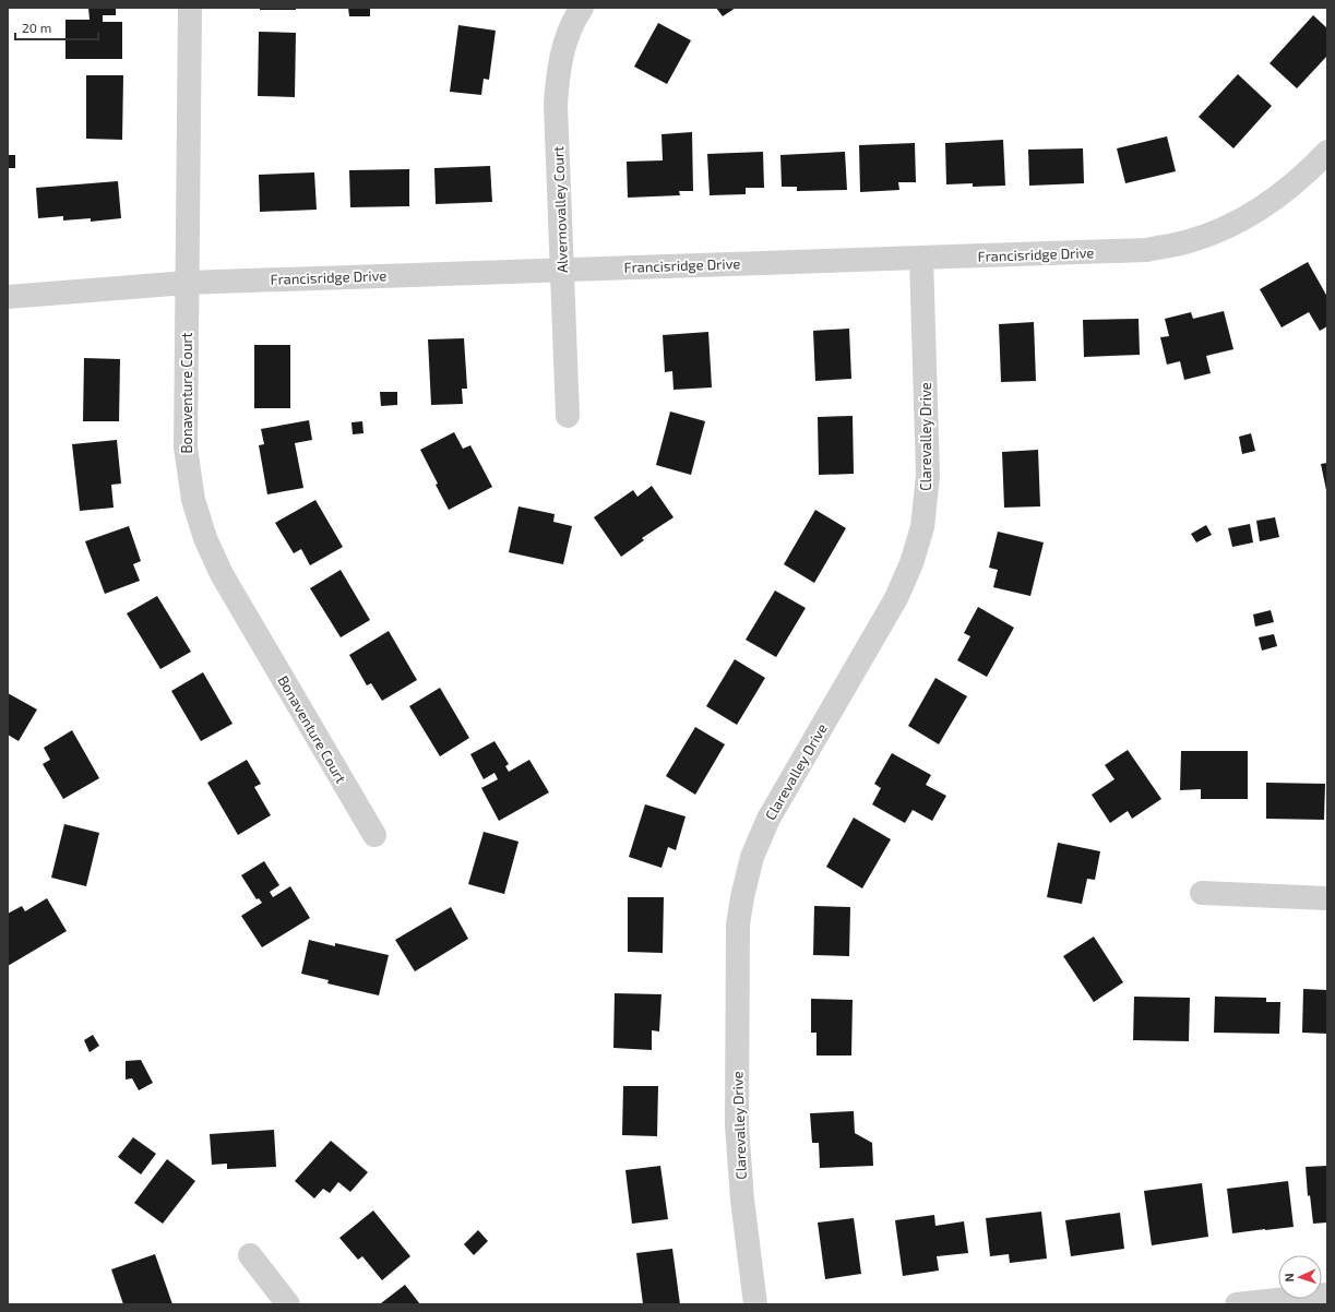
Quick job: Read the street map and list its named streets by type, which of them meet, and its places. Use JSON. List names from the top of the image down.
{
  "streets": {
    "street": [
      "Alvernovalley Court",
      "Francisridge Drive",
      "Bonaventure Court",
      "Clarevalley Drive"
    ]
  },
  "crossings": [
    ["Alvernovalley Court", "Francisridge Drive"],
    ["Francisridge Drive", "Bonaventure Court"],
    ["Francisridge Drive", "Clarevalley Drive"]
  ],
  "scale_bar": "20 m",
  "north": "left"
}
